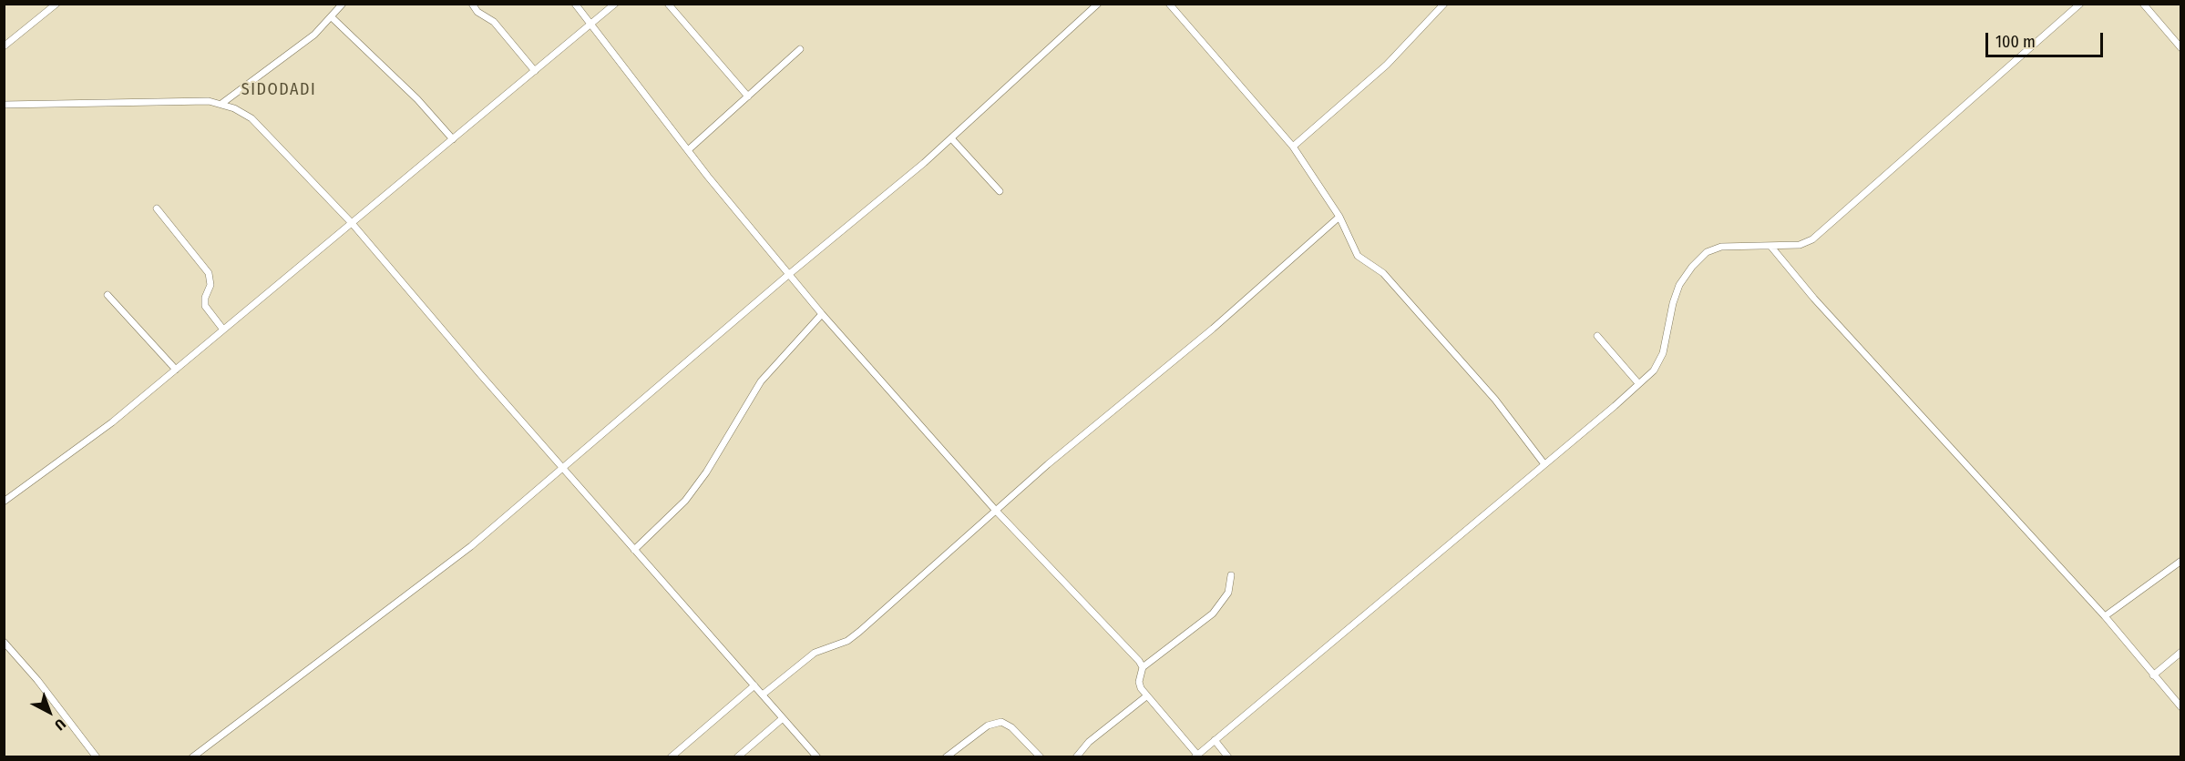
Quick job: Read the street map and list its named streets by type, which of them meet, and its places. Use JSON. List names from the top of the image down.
{
  "districts": ["SIDODADI"],
  "scale_bar": "100 m",
  "north": "bottom right"
}
